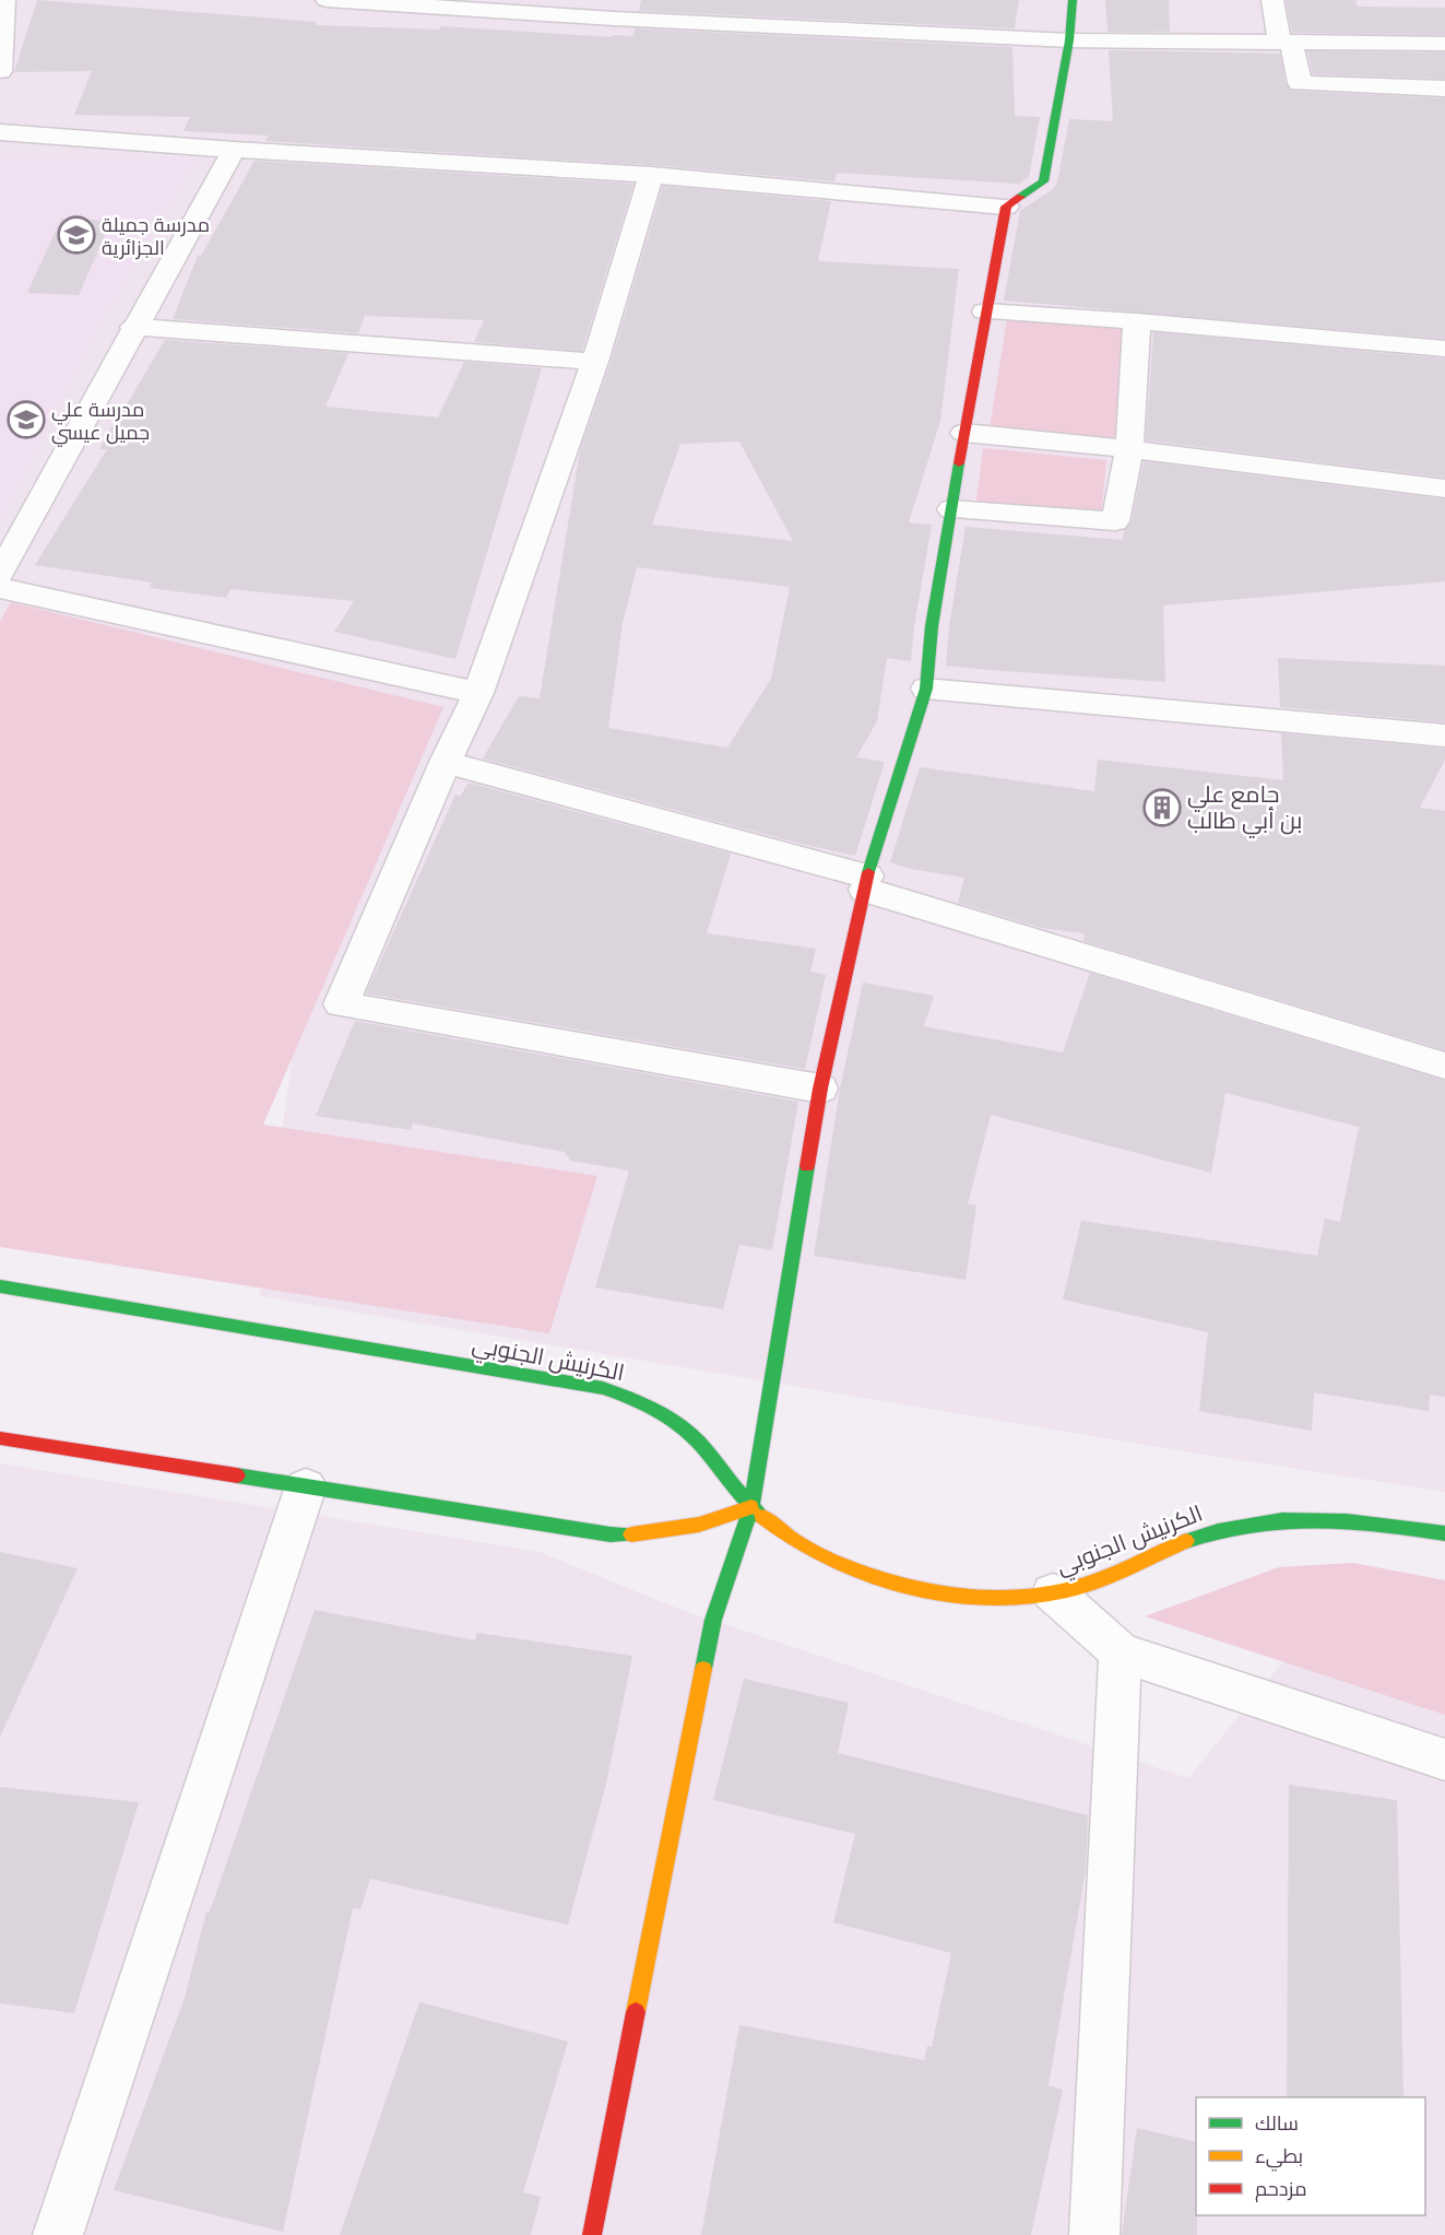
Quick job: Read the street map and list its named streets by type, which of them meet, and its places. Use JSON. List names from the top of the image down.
{
  "streets": {
    "street": ["الكرنيش الجنوبي"]
  },
  "places": {
    "school or university": ["مدرسة جميلة الجزائرية", "مدرسة علي جميل عيسي"],
    "building": ["جامع علي بن أبي طالب"]
  },
  "legend": ["سالك", "بطيء", "مزدحم"]
}
